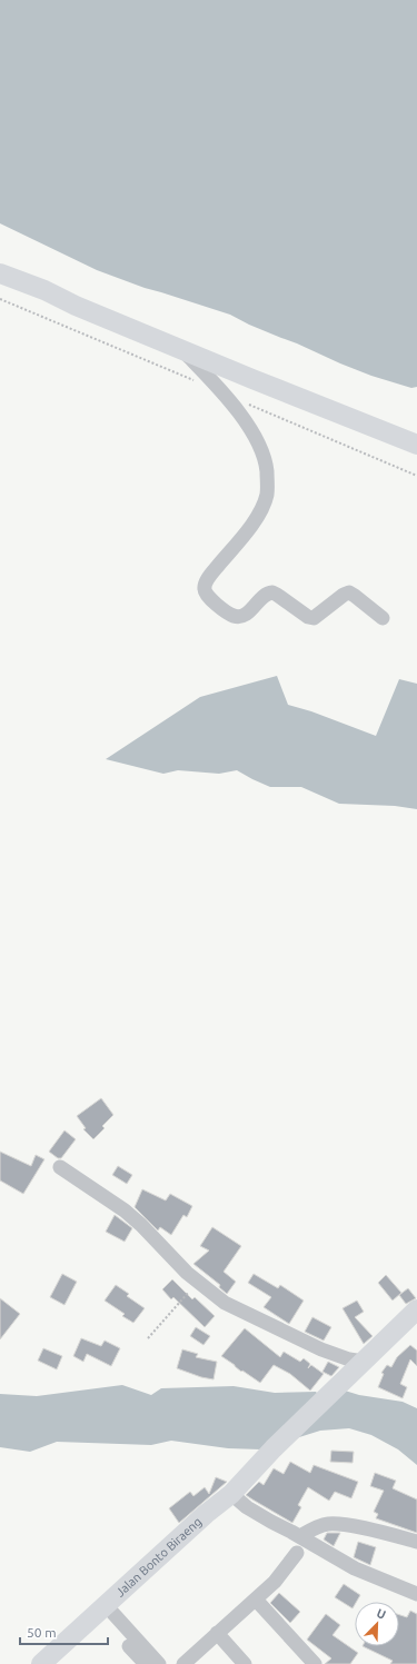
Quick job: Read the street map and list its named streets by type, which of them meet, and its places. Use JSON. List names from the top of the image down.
{
  "streets": {
    "street": ["Jalan Bonto Biraeng"]
  },
  "scale_bar": "50 m",
  "north": "top right"
}
